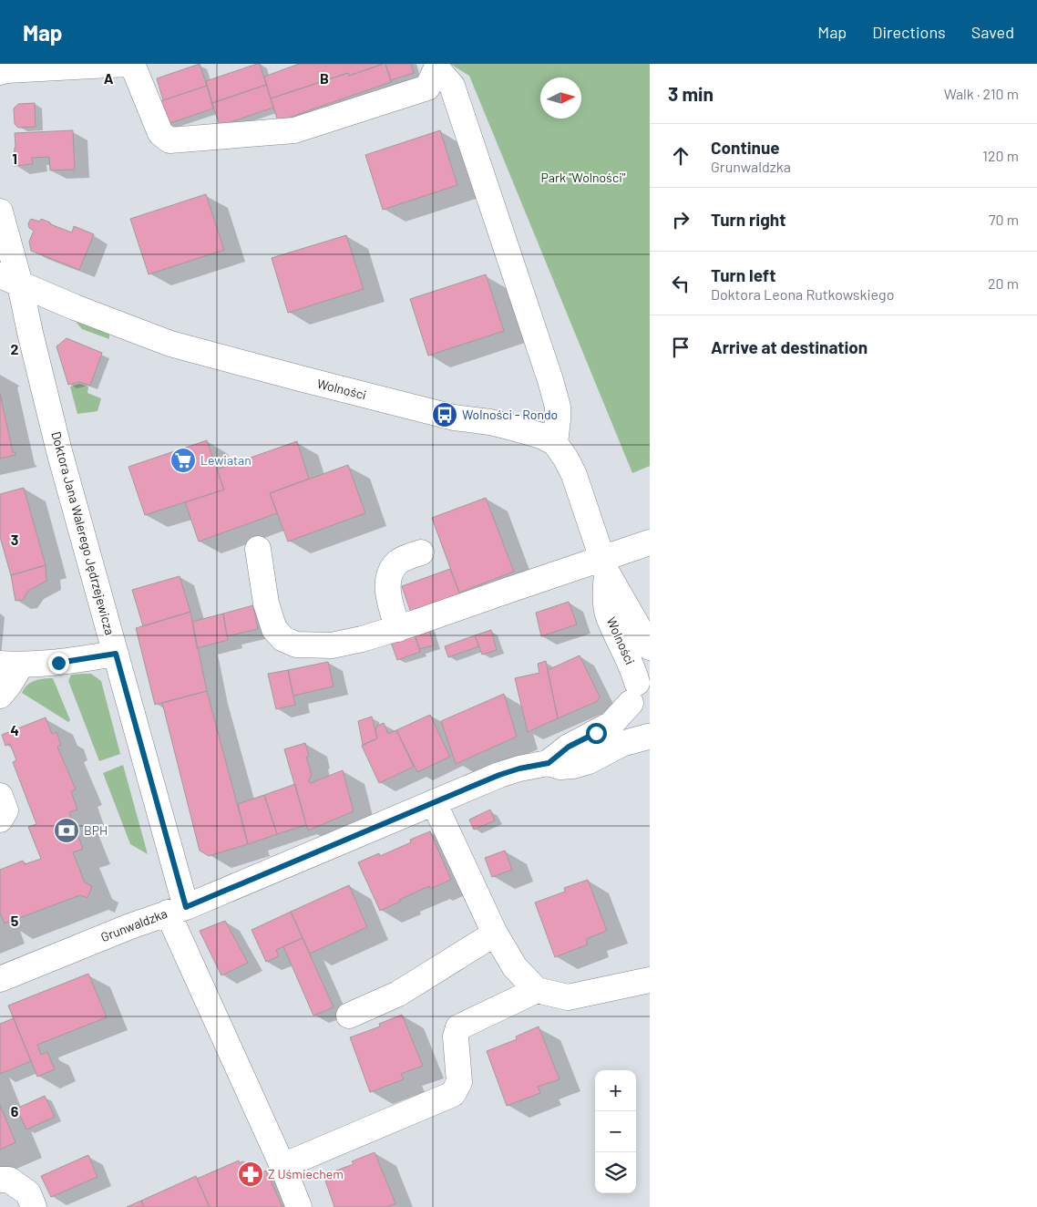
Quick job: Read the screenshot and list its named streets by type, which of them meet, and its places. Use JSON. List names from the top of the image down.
{
  "streets": {
    "street": ["Wolności", "Doktora Jana Walerego Jędrzejewicza", "Grunwaldzka"]
  },
  "crossings": [
    ["Wolności", "Doktora Jana Walerego Jędrzejewicza"],
    ["Wolności", "Grunwaldzka"],
    ["Doktora Jana Walerego Jędrzejewicza", "Grunwaldzka"]
  ],
  "parks": ["Park \"Wolności\""],
  "places": {
    "bus stop": ["Wolności - Rondo"],
    "supermarket": ["Lewiatan"],
    "bank": ["BPH"],
    "pharmacy": ["Z Uśmiechem"]
  },
  "north": "right",
  "page": {
    "header": "Map",
    "nav": ["Map", "Directions", "Saved"],
    "heading": ["3 min", "Walk · 210 m"],
    "list": [
      ["Continue", "Grunwaldzka", "120 m"],
      ["Turn right", "70 m"],
      ["Turn left", "Doktora Leona Rutkowskiego", "20 m"],
      "Arrive at destination"
    ],
    "map_buttons": ["+", "−"]
  },
  "grid": {
    "columns": ["A", "B"],
    "rows": [
      "1",
      "2",
      "3",
      "4",
      "5",
      "6"
    ]
  }
}
